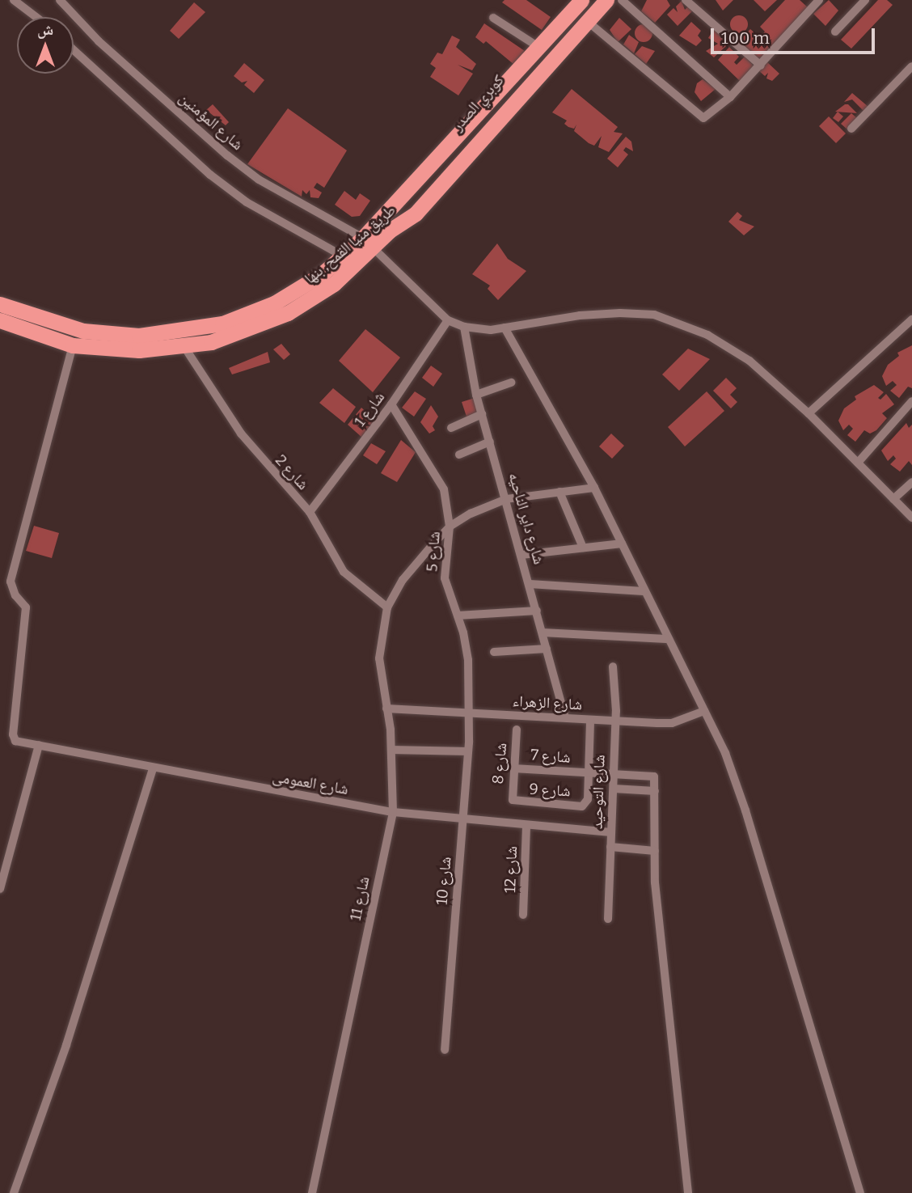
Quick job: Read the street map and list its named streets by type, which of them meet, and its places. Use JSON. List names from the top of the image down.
{
  "streets": {
    "highway": ["كوبري الصدر", "طريق منيا القمح, بنها"],
    "street": [
      "شارع المؤمنين",
      "شارع 1",
      "شارع 2",
      "شارع داير الناحيه",
      "شارع 5",
      "شارع الزهراء",
      "شارع 7",
      "شارع 8",
      "شارع العمومى",
      "شارع 9",
      "شارع التوحيد",
      "شارع 12",
      "شارع 10",
      "شارع 11"
    ]
  },
  "crossings": [
    ["كوبري الصدر", "طريق منيا القمح, بنها"],
    ["شارع المؤمنين", "طريق منيا القمح, بنها"],
    ["شارع المؤمنين", "شارع 1"],
    ["طريق منيا القمح, بنها", "شارع 2"],
    ["طريق منيا القمح, بنها", "شارع العمومى"],
    ["شارع 1", "شارع 2"],
    ["شارع 1", "شارع 5"],
    ["شارع 2", "شارع 11"],
    ["شارع داير الناحيه", "شارع الزهراء"],
    ["شارع 5", "شارع الزهراء"],
    ["شارع 5", "شارع 10"],
    ["شارع الزهراء", "شارع التوحيد"],
    ["شارع الزهراء", "شارع 10"],
    ["شارع الزهراء", "شارع 11"],
    ["شارع 7", "شارع 8"],
    ["شارع 7", "شارع 9"],
    ["شارع 7", "شارع التوحيد"],
    ["شارع 8", "شارع 9"],
    ["شارع العمومى", "شارع التوحيد"],
    ["شارع العمومى", "شارع 12"],
    ["شارع العمومى", "شارع 10"],
    ["شارع العمومى", "شارع 11"]
  ],
  "scale_bar": "100 m",
  "north": "top"
}
